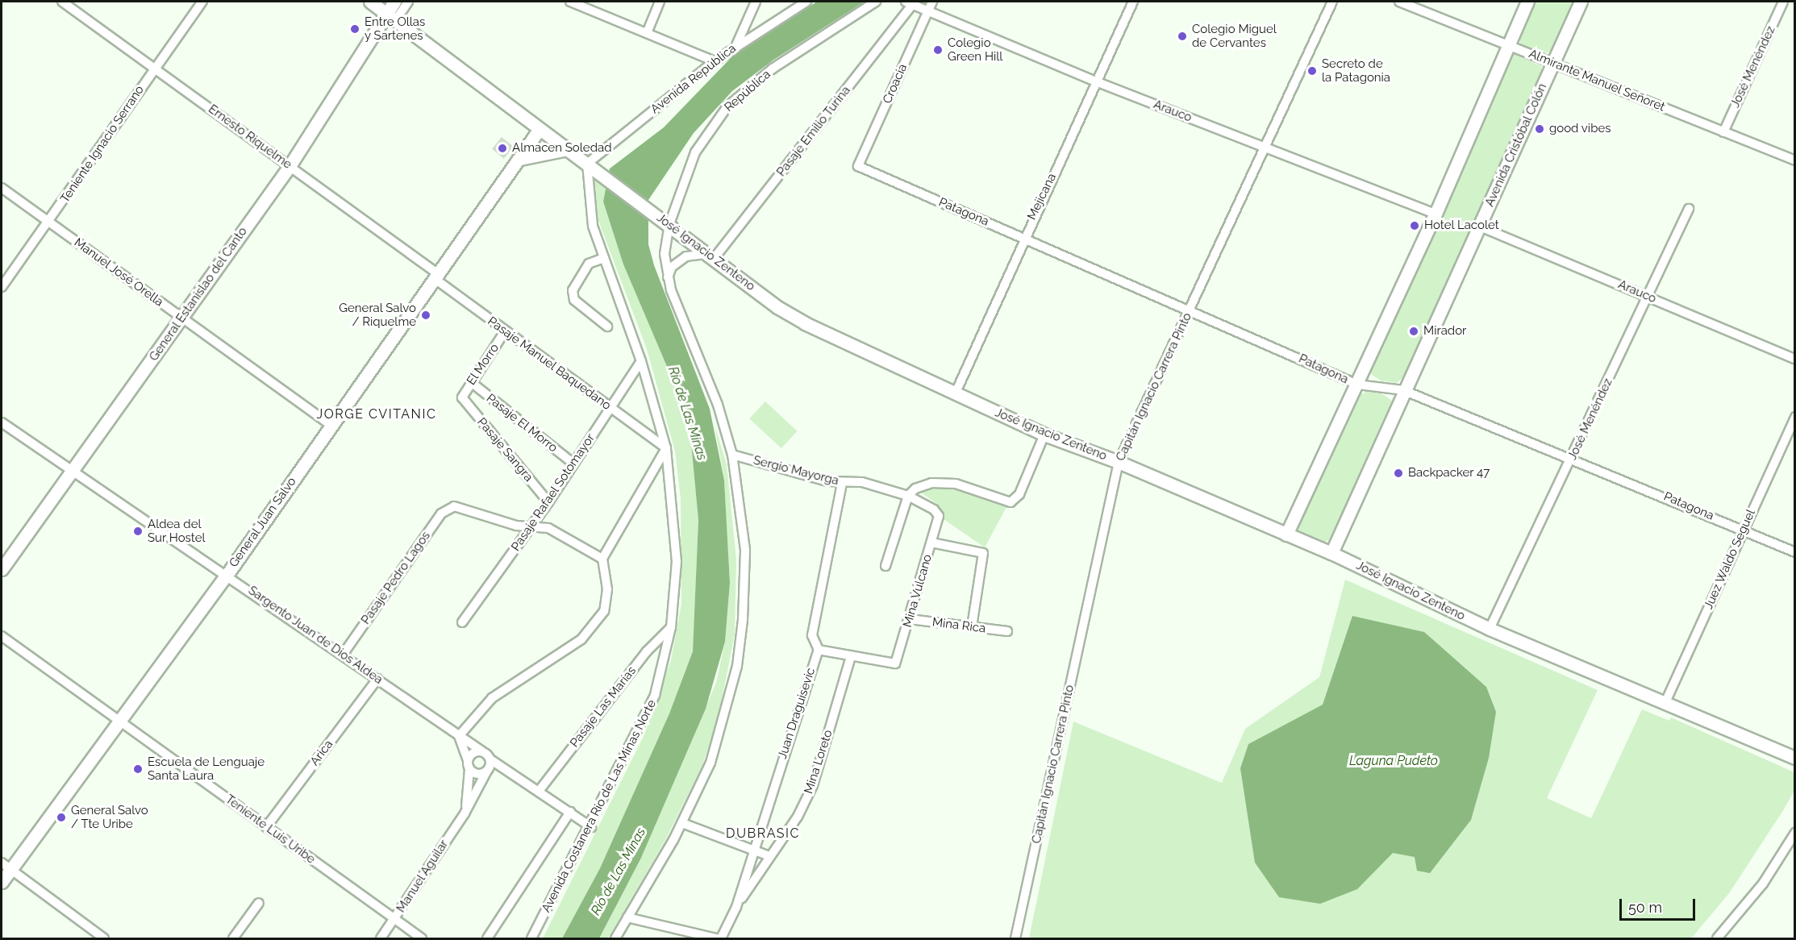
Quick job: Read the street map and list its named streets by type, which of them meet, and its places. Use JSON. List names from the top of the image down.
{
  "streets": {
    "street": [
      "José Menéndez",
      "Avenida República",
      "Almirante Manuel Señoret",
      "Croacia",
      "República",
      "Arauco",
      "Pasaje Emilio Turina",
      "Ernesto Riquelme",
      "Teniente Ignacio Serrano",
      "Avenida Cristóbal Colón",
      "Mejicana",
      "Patagona",
      "José Ignacio Zenteno",
      "Manuel José Orella",
      "General Estanislao del Canto",
      "Pasaje Manuel Baquedano",
      "El Morro",
      "Capitán Ignacio Carrera Pinto",
      "Pasaje El Morro",
      "Pasaje Sangra",
      "Sergio Mayorga",
      "Pasaje Rafael Sotomayor",
      "General Juan Salvo",
      "Juez Waldo Seguel",
      "Pasaje Pedro Lagos",
      "Mina Vulcano",
      "Mina Rica",
      "Sargento Juan de Dios Aldea",
      "Pasaje Las Marías",
      "Juan Draguisevic",
      "Arica",
      "Mina Loreto",
      "Avenida Costanera Río de Las Minas Norte",
      "Teniente Luis Uribe",
      "Manuel Aguilar"
    ]
  },
  "crossings": [
    ["José Menéndez", "Almirante Manuel Señoret"],
    ["José Menéndez", "Arauco"],
    ["José Menéndez", "Patagona"],
    ["José Menéndez", "José Ignacio Zenteno"],
    ["Avenida República", "José Ignacio Zenteno"],
    ["Avenida República", "Avenida Costanera Río de Las Minas Norte"],
    ["Almirante Manuel Señoret", "Avenida Cristóbal Colón"],
    ["Croacia", "Arauco"],
    ["Croacia", "Patagona"],
    ["República", "José Ignacio Zenteno"],
    ["República", "Sergio Mayorga"],
    ["Arauco", "Pasaje Emilio Turina"],
    ["Arauco", "Avenida Cristóbal Colón"],
    ["Arauco", "Mejicana"],
    ["Arauco", "Capitán Ignacio Carrera Pinto"],
    ["Pasaje Emilio Turina", "José Ignacio Zenteno"],
    ["Ernesto Riquelme", "Teniente Ignacio Serrano"],
    ["Ernesto Riquelme", "General Estanislao del Canto"],
    ["Ernesto Riquelme", "Pasaje Manuel Baquedano"],
    ["Ernesto Riquelme", "General Juan Salvo"],
    ["Teniente Ignacio Serrano", "Manuel José Orella"],
    ["Avenida Cristóbal Colón", "Patagona"],
    ["Avenida Cristóbal Colón", "José Ignacio Zenteno"],
    ["Mejicana", "Patagona"],
    ["Mejicana", "José Ignacio Zenteno"],
    ["Patagona", "Capitán Ignacio Carrera Pinto"],
    ["Patagona", "Juez Waldo Seguel"],
    ["José Ignacio Zenteno", "General Estanislao del Canto"],
    ["José Ignacio Zenteno", "Capitán Ignacio Carrera Pinto"],
    ["José Ignacio Zenteno", "General Juan Salvo"],
    ["José Ignacio Zenteno", "Juez Waldo Seguel"],
    ["José Ignacio Zenteno", "Avenida Costanera Río de Las Minas Norte"],
    ["Manuel José Orella", "General Estanislao del Canto"],
    ["Manuel José Orella", "General Juan Salvo"],
    ["General Estanislao del Canto", "Sargento Juan de Dios Aldea"],
    ["Pasaje Manuel Baquedano", "El Morro"],
    ["Pasaje Manuel Baquedano", "Pasaje Rafael Sotomayor"],
    ["Pasaje Manuel Baquedano", "General Juan Salvo"],
    ["Pasaje Manuel Baquedano", "Avenida Costanera Río de Las Minas Norte"],
    ["El Morro", "Pasaje El Morro"],
    ["El Morro", "Pasaje Sangra"],
    ["Pasaje El Morro", "Pasaje Rafael Sotomayor"],
    ["Pasaje Sangra", "Pasaje Rafael Sotomayor"],
    ["Sergio Mayorga", "Mina Vulcano"],
    ["Pasaje Rafael Sotomayor", "Pasaje Pedro Lagos"],
    ["Pasaje Rafael Sotomayor", "Avenida Costanera Río de Las Minas Norte"],
    ["General Juan Salvo", "Sargento Juan de Dios Aldea"],
    ["General Juan Salvo", "Teniente Luis Uribe"],
    ["Pasaje Pedro Lagos", "Sargento Juan de Dios Aldea"],
    ["Mina Vulcano", "Mina Rica"],
    ["Mina Vulcano", "Mina Loreto"],
    ["Sargento Juan de Dios Aldea", "Arica"],
    ["Sargento Juan de Dios Aldea", "Manuel Aguilar"],
    ["Pasaje Las Marías", "Avenida Costanera Río de Las Minas Norte"],
    ["Juan Draguisevic", "Mina Loreto"],
    ["Arica", "Teniente Luis Uribe"],
    ["Teniente Luis Uribe", "Manuel Aguilar"]
  ],
  "districts": ["JORGE CVITANIC", "DUBRASIC"],
  "water": ["Río de Las Minas", "Laguna Pudeto"],
  "places": [
    "Entre Ollas y Sartenes",
    "Colegio Miguel de Cervantes",
    "Colegio Green Hill",
    "Secreto de la Patagonia",
    "good vibes",
    "Almacen Soledad",
    "Hotel Lacolet",
    "General Salvo / Riquelme",
    "Mirador",
    "Backpacker 47",
    "Aldea del Sur Hostel",
    "Escuela de Lenguaje Santa Laura",
    "General Salvo / Tte Uribe"
  ],
  "scale_bar": "50 m"
}
